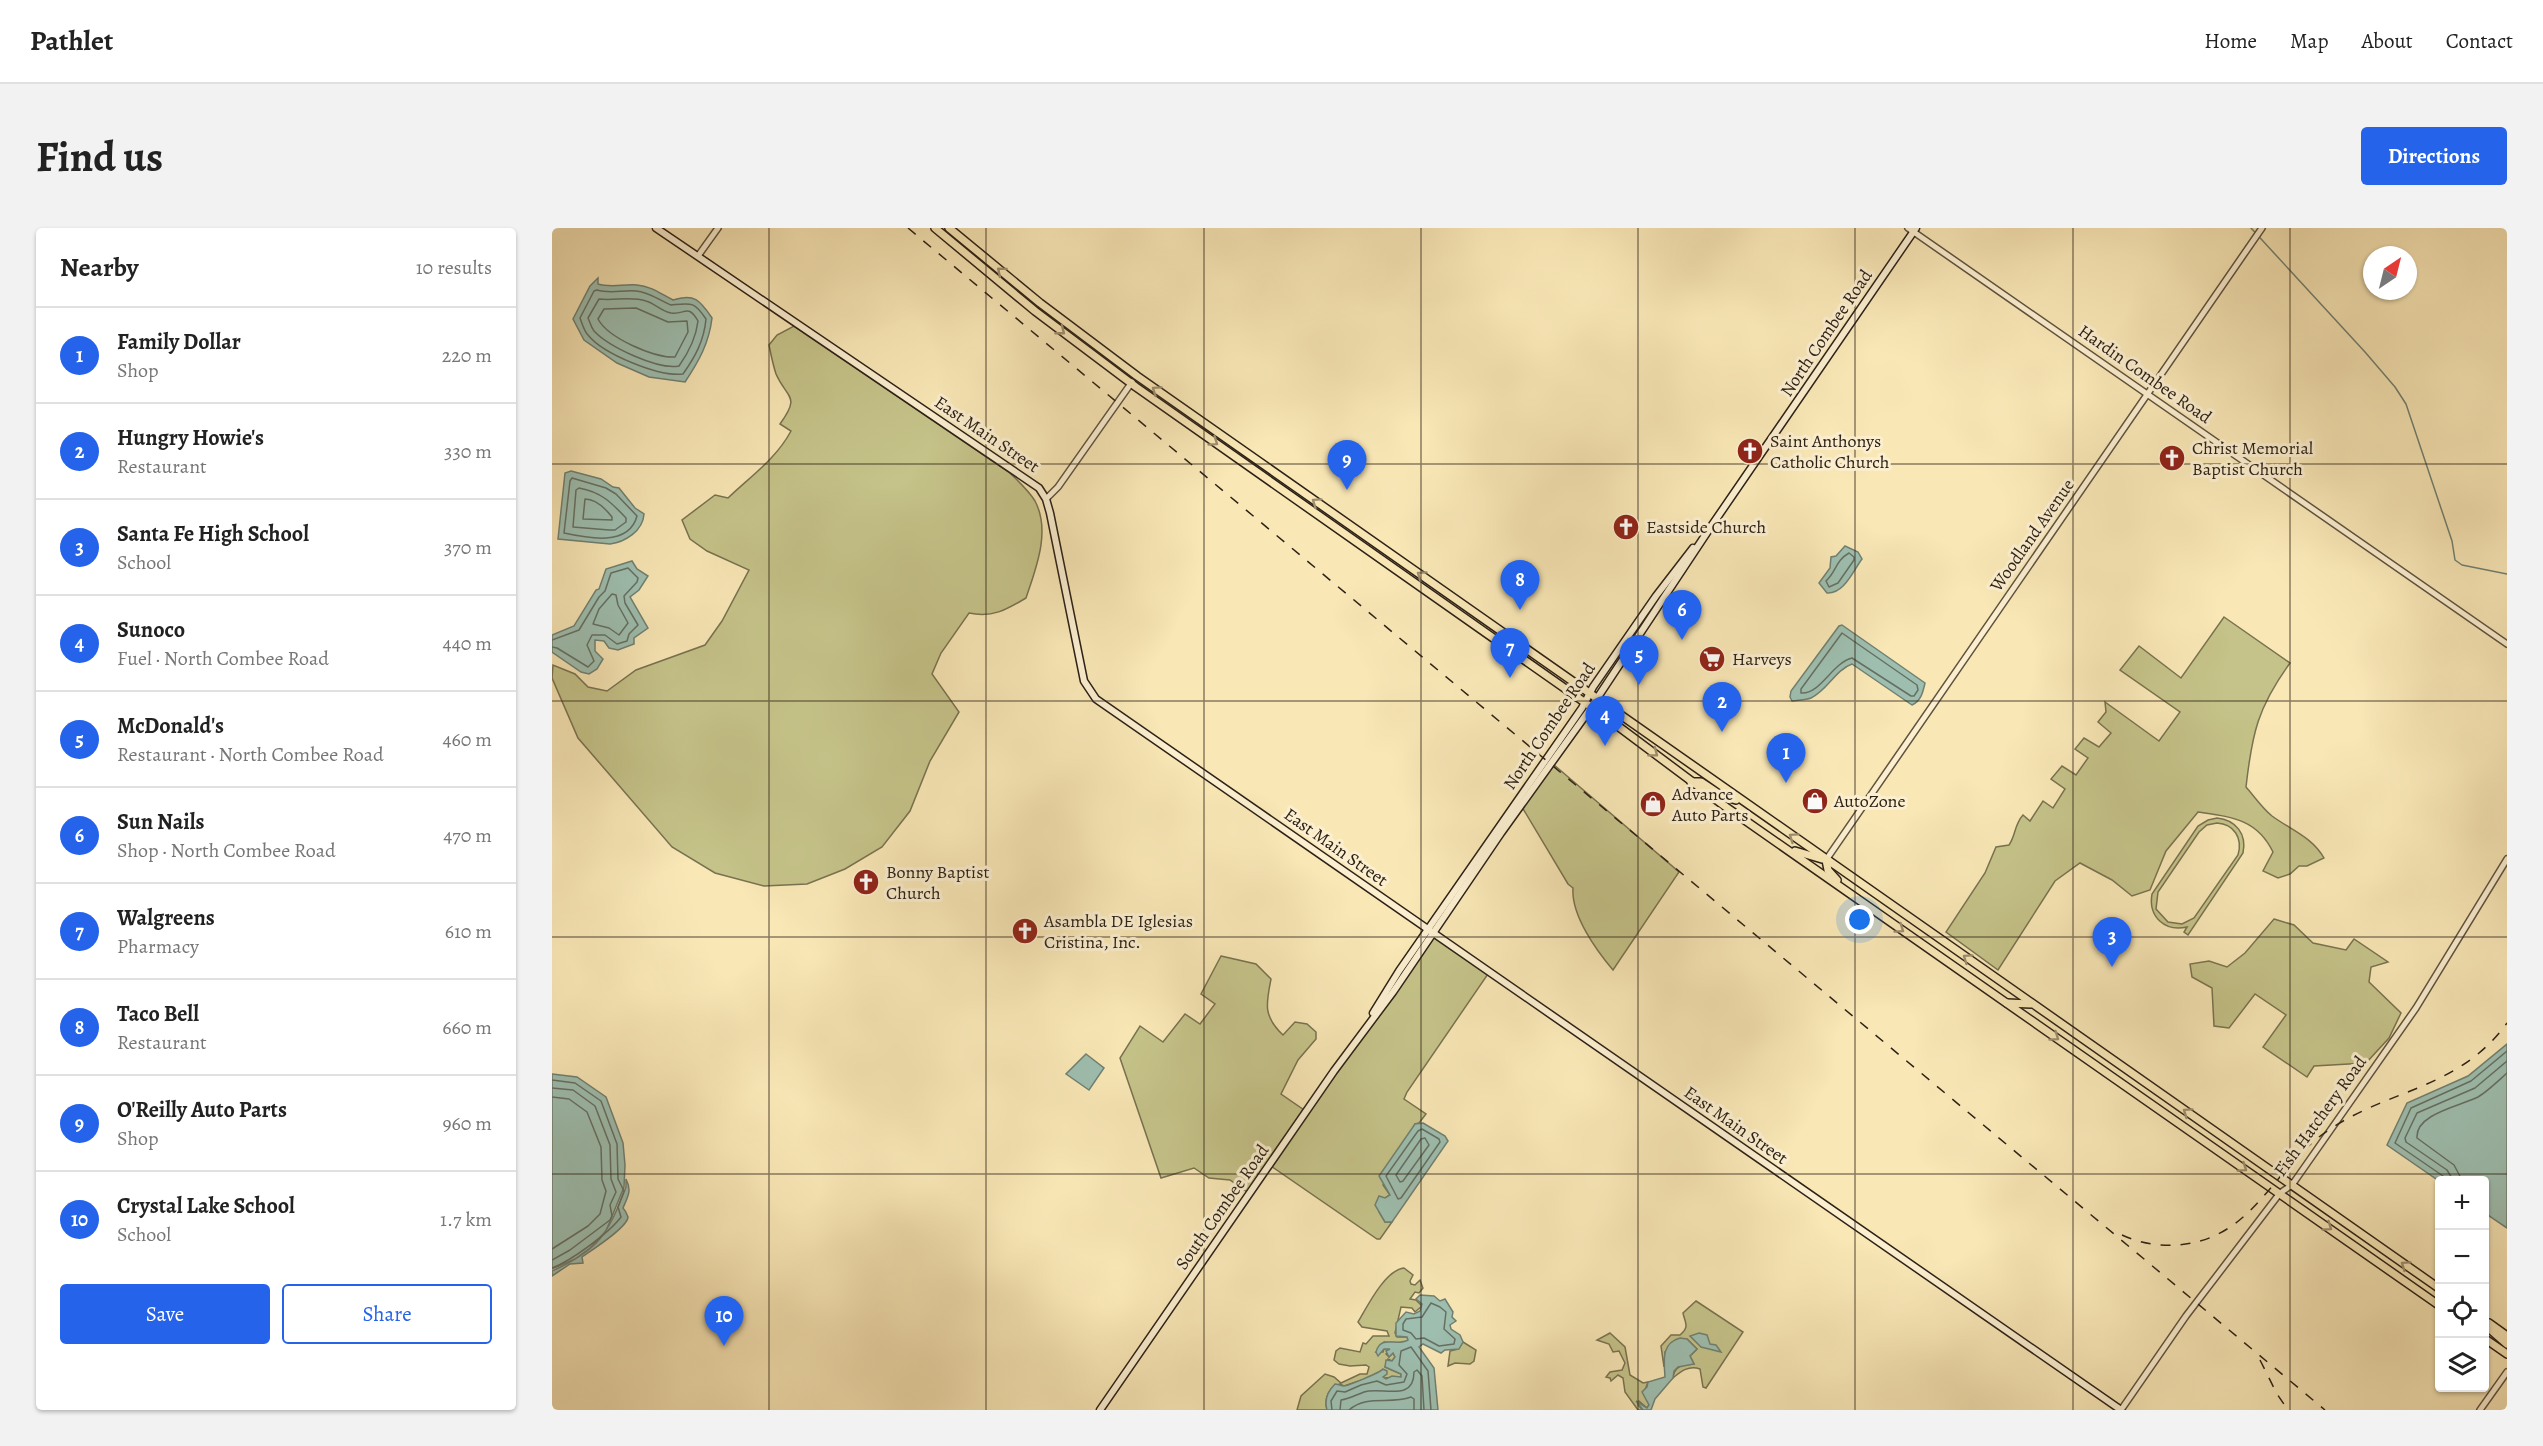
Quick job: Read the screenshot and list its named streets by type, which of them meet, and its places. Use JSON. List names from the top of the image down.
{
  "streets": {
    "main road": ["North Combee Road", "East Main Street", "South Combee Road"],
    "street": ["Hardin Combee Road", "Woodland Avenue", "Fish Hatchery Road"]
  },
  "crossings": [
    ["North Combee Road", "Hardin Combee Road"],
    ["North Combee Road", "East Main Street"],
    ["North Combee Road", "South Combee Road"],
    ["Hardin Combee Road", "Woodland Avenue"],
    ["East Main Street", "Fish Hatchery Road"],
    ["East Main Street", "South Combee Road"]
  ],
  "places": {
    "church": [
      "Saint Anthonys Catholic Church",
      "Christ Memorial Baptist Church",
      "Eastside Church",
      "Bonny Baptist Church",
      "Asambla DE Iglesias Cristina, Inc."
    ],
    "supermarket": ["Harveys"],
    "shop": ["AutoZone", "Advance Auto Parts"]
  },
  "north": "top right",
  "page": {
    "header": "Pathlet",
    "nav": [
      "Home",
      "Map",
      "About",
      "Contact"
    ],
    "buttons": [
      "Directions",
      ["Save", "Share"]
    ],
    "title": "Find us",
    "heading": ["Nearby", "10 results"],
    "list": [
      {
        "mark": "1",
        "name": "Family Dollar",
        "note": "Shop",
        "value": "220 m"
      },
      {
        "mark": "2",
        "name": "Hungry Howie's",
        "note": "Restaurant",
        "value": "330 m"
      },
      {
        "mark": "3",
        "name": "Santa Fe High School",
        "note": "School",
        "value": "370 m"
      },
      {
        "mark": "4",
        "name": "Sunoco",
        "note": "Fuel · North Combee Road",
        "value": "440 m"
      },
      {
        "mark": "5",
        "name": "McDonald's",
        "note": "Restaurant · North Combee Road",
        "value": "460 m"
      },
      {
        "mark": "6",
        "name": "Sun Nails",
        "note": "Shop · North Combee Road",
        "value": "470 m"
      },
      {
        "mark": "7",
        "name": "Walgreens",
        "note": "Pharmacy",
        "value": "610 m"
      },
      {
        "mark": "8",
        "name": "Taco Bell",
        "note": "Restaurant",
        "value": "660 m"
      },
      {
        "mark": "9",
        "name": "O'Reilly Auto Parts",
        "note": "Shop",
        "value": "960 m"
      },
      {
        "mark": "10",
        "name": "Crystal Lake School",
        "note": "School",
        "value": "1.7 km"
      }
    ],
    "pins": [
      "9",
      "8",
      "6",
      "7",
      "5",
      "2",
      "4",
      "1",
      "3",
      "10"
    ],
    "map_buttons": ["+", "−"]
  }
}
